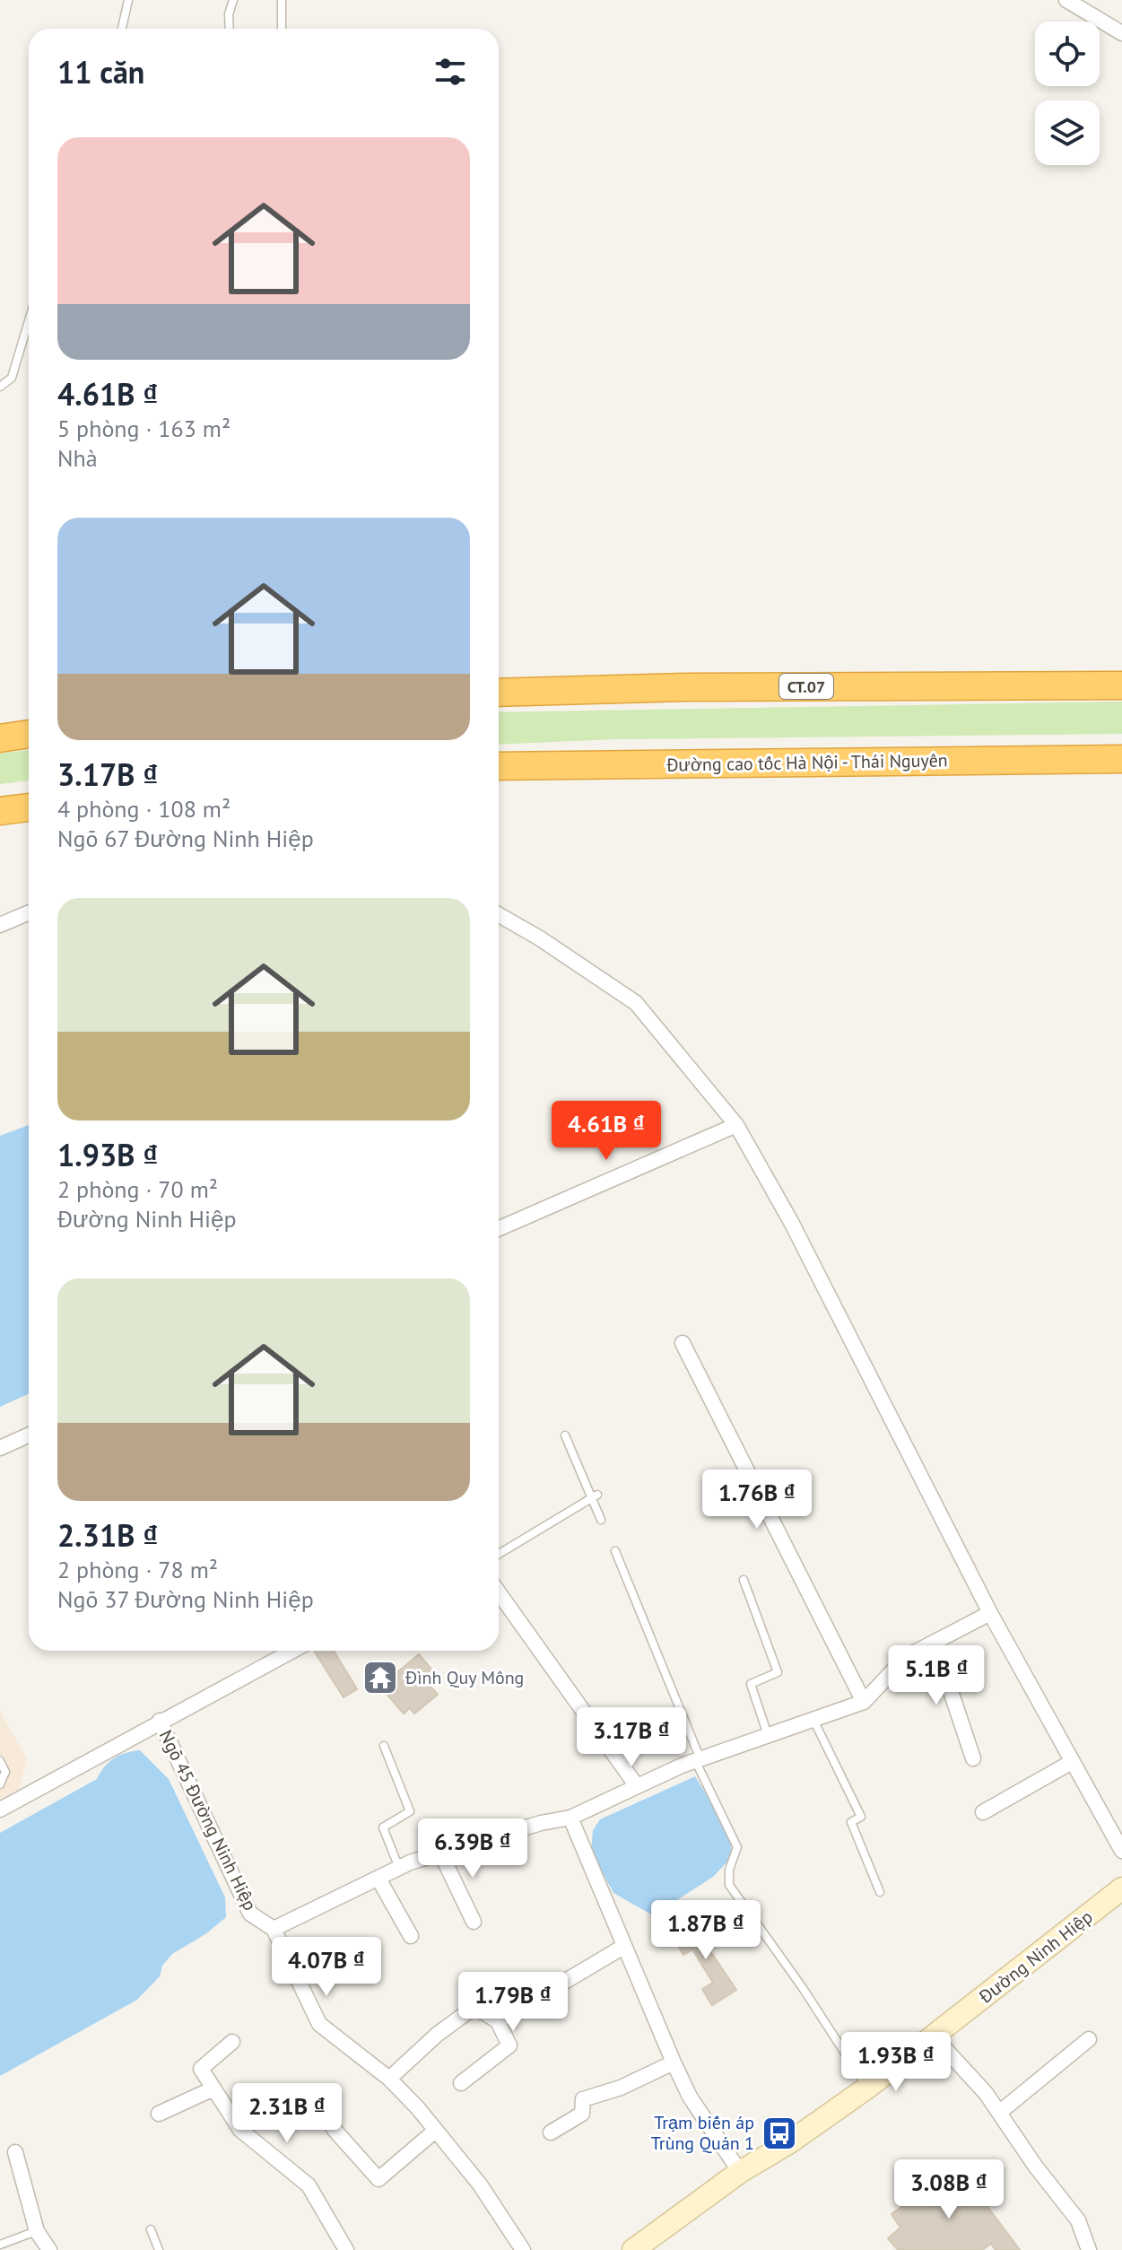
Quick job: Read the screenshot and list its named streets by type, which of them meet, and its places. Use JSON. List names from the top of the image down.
{
  "streets": {
    "highway": ["CT.07", "Đường cao tốc Hà Nội - Thái Nguyên"],
    "main road": ["Đường Ninh Hiệp"],
    "street": ["Ngõ 45 Đường Ninh Hiệp"]
  },
  "places": {
    "temple": ["Đình Quy Mông"],
    "bus stop": ["Trạm biến áp Trùng Quán 1"]
  },
  "page": {
    "heading": "11 căn",
    "list": [
      {
        "name": "4.61B ₫",
        "note": "5 phòng · 163 m² · Nhà"
      },
      {
        "name": "3.17B ₫",
        "note": "4 phòng · 108 m² · Ngõ 67 Đường Ninh Hiệp"
      },
      {
        "name": "1.93B ₫",
        "note": "2 phòng · 70 m² · Đường Ninh Hiệp"
      },
      {
        "name": "2.31B ₫",
        "note": "2 phòng · 78 m² · Ngõ 37 Đường Ninh Hiệp"
      }
    ],
    "price": [
      "4.61B ₫",
      "1.76B ₫",
      "5.1B ₫",
      "3.17B ₫",
      "6.39B ₫",
      "1.87B ₫",
      "4.07B ₫",
      "1.79B ₫",
      "1.93B ₫",
      "2.31B ₫",
      "3.08B ₫"
    ]
  }
}
